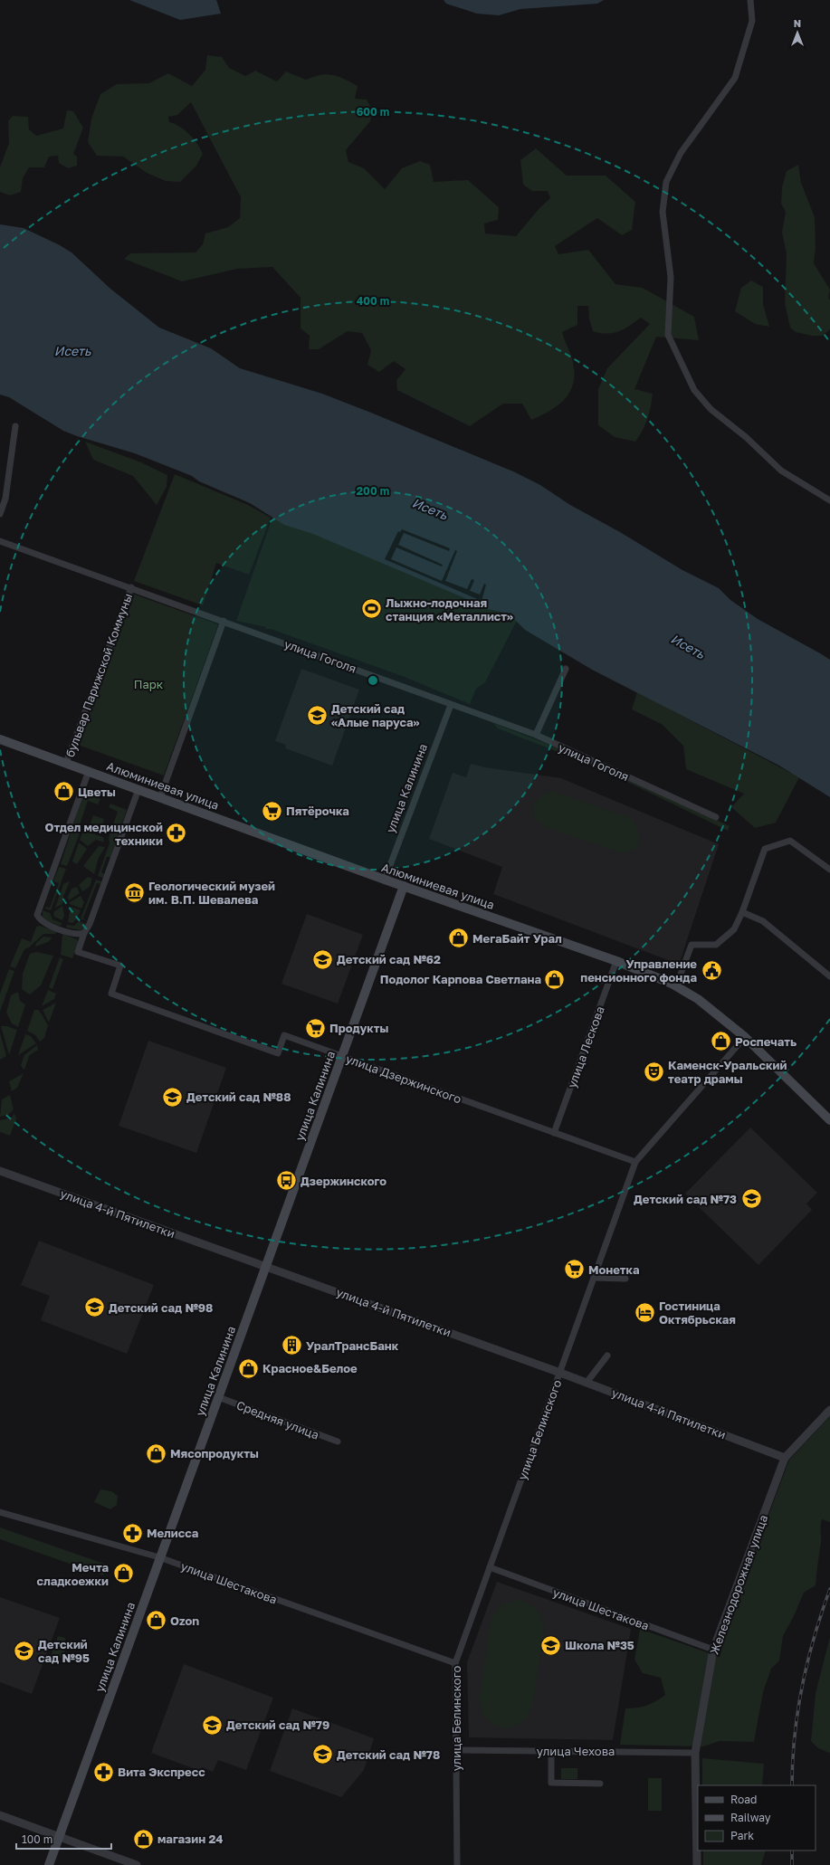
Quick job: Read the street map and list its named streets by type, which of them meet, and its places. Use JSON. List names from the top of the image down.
{
  "streets": {
    "main road": ["Алюминиевая улица", "улица Калинина"],
    "street": [
      "улица Гоголя",
      "бульвар Парижской Коммуны",
      "улица Лескова",
      "улица Дзержинского",
      "улица 4-й Пятилетки",
      "Средняя улица",
      "улица Белинского",
      "улица Шестакова",
      "Железнодорожная улица",
      "улица Чехова"
    ]
  },
  "crossings": [
    ["улица Гоголя", "бульвар Парижской Коммуны"],
    ["улица Гоголя", "улица Калинина"],
    ["бульвар Парижской Коммуны", "Алюминиевая улица"],
    ["бульвар Парижской Коммуны", "улица Дзержинского"],
    ["Алюминиевая улица", "улица Калинина"],
    ["Алюминиевая улица", "улица Лескова"],
    ["Алюминиевая улица", "улица Белинского"],
    ["улица Калинина", "улица Дзержинского"],
    ["улица Калинина", "улица 4-й Пятилетки"],
    ["улица Калинина", "Средняя улица"],
    ["улица Калинина", "улица Шестакова"],
    ["улица Лескова", "улица Дзержинского"],
    ["улица Дзержинского", "улица Белинского"],
    ["улица 4-й Пятилетки", "улица Белинского"],
    ["улица 4-й Пятилетки", "Железнодорожная улица"],
    ["улица Белинского", "улица Шестакова"],
    ["улица Белинского", "улица Чехова"],
    ["улица Шестакова", "Железнодорожная улица"],
    ["Железнодорожная улица", "улица Чехова"]
  ],
  "water": ["Исеть"],
  "parks": ["Парк"],
  "places": {
    "sports": ["Лыжно-лодочная станция «Металлист»"],
    "school or university": [
      "Детский сад «Алые паруса»",
      "Детский сад №62",
      "Детский сад №88",
      "Детский сад №73",
      "Детский сад №98",
      "Школа №35",
      "Детский сад №95",
      "Детский сад №79",
      "Детский сад №78"
    ],
    "shop": [
      "Цветы",
      "МегаБайт Урал",
      "Подолог Карпова Светлана",
      "Роспечать",
      "Красное&Белое",
      "Мясопродукты",
      "Мечта сладкоежки",
      "Ozon",
      "магазин 24"
    ],
    "supermarket": ["Пятёрочка", "Продукты", "Монетка"],
    "pharmacy": ["Отдел медицинской техники", "Мелисса", "Вита Экспресс"],
    "museum": ["Геологический музей им. В.П. Шевалева"],
    "public building": ["Управление пенсионного фонда"],
    "theatre": ["Каменск-Уральский театр драмы"],
    "bus stop": ["Дзержинского"],
    "hotel": ["Гостиница Октябрьская"],
    "building": ["УралТрансБанк"]
  },
  "legend": ["Road", "Railway", "Park"],
  "scale_bar": "100 m",
  "north": "top",
  "rings": ["600 m", "400 m", "200 m"]
}
